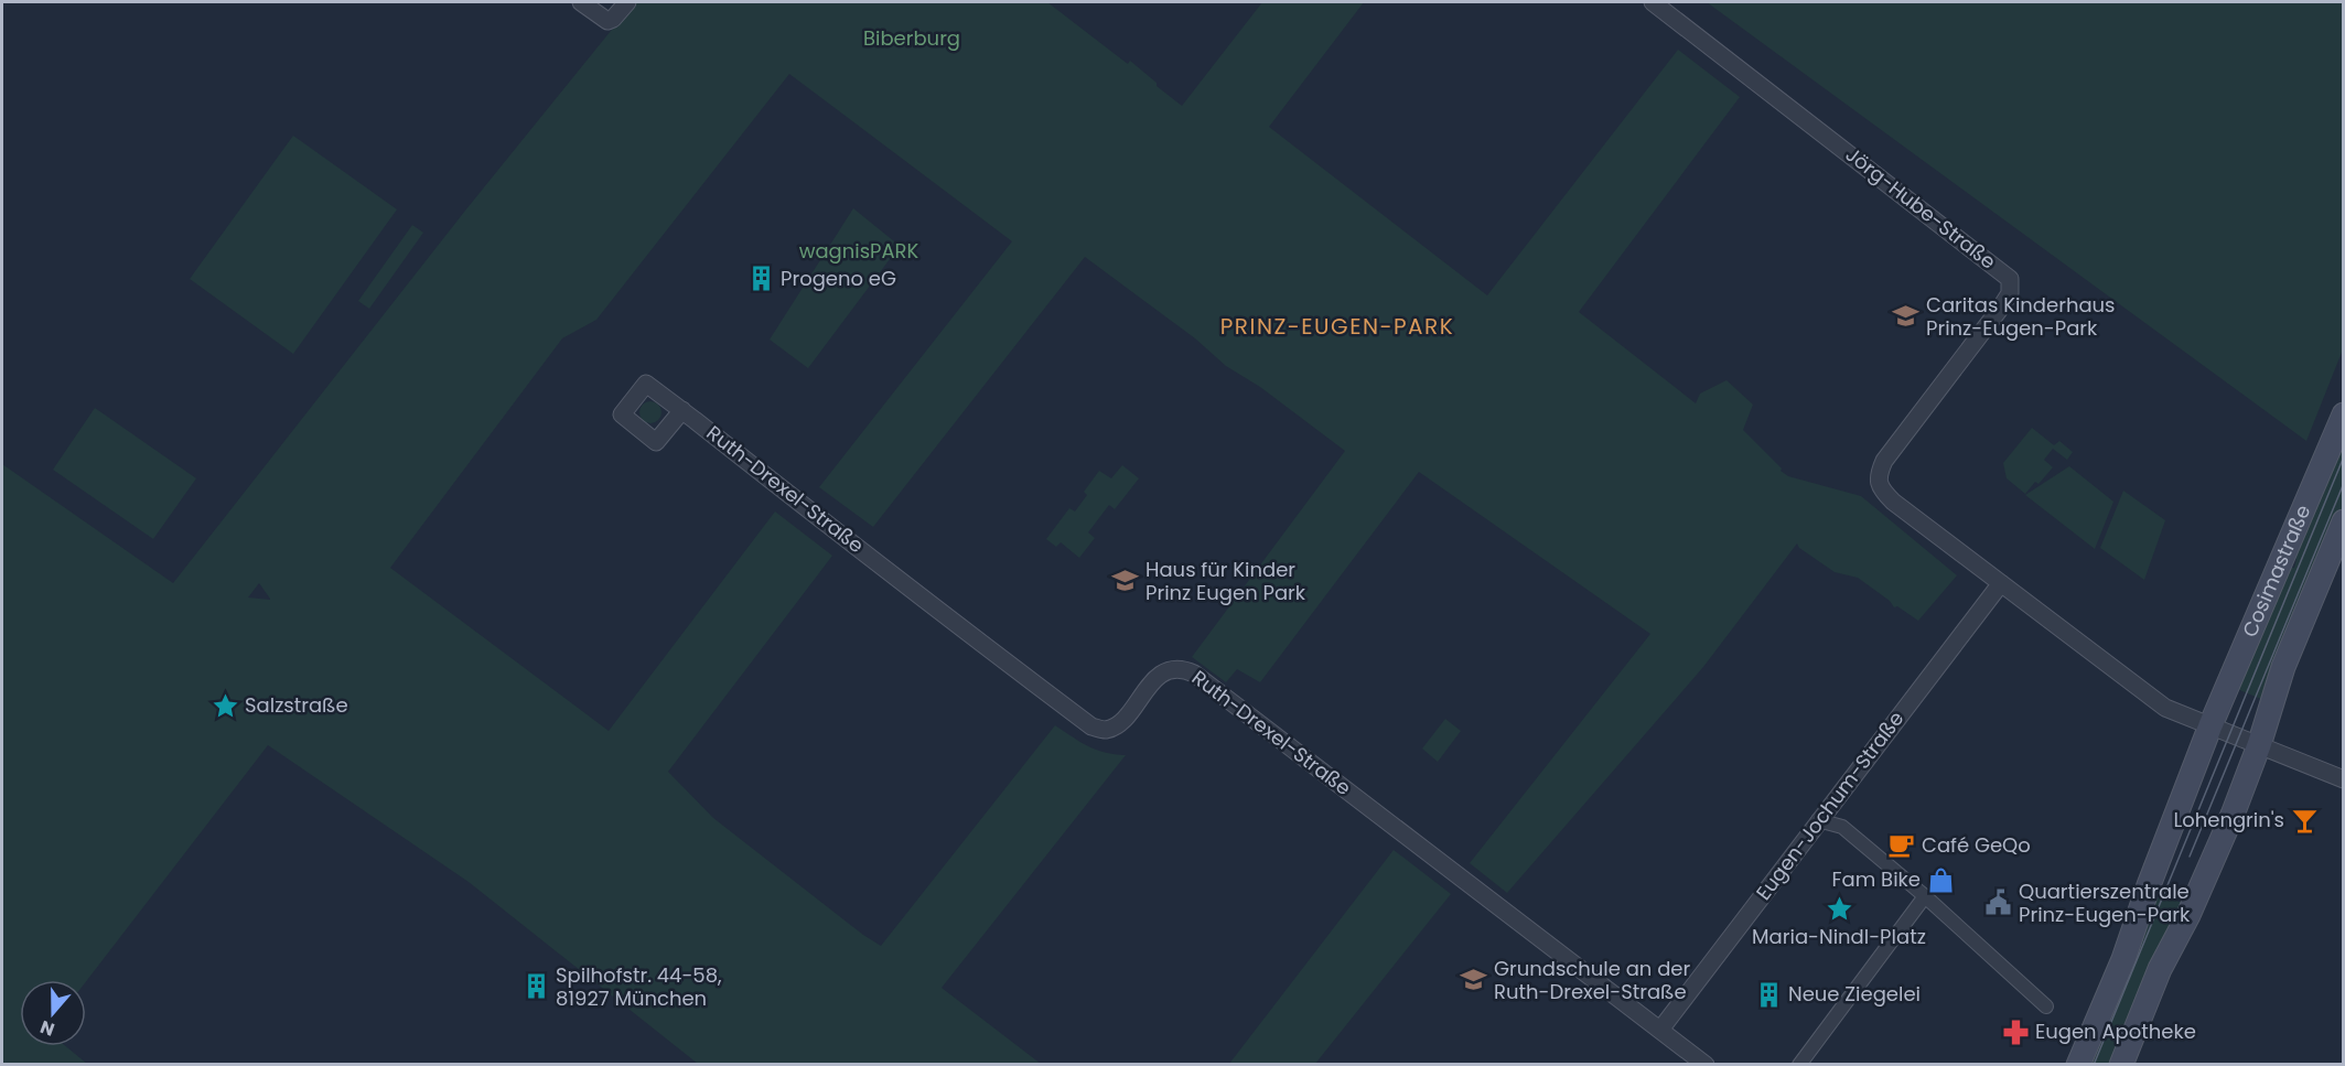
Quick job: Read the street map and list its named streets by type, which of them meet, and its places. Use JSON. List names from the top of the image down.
{
  "streets": {
    "main road": ["Cosimastraße"],
    "street": ["Jörg-Hube-Straße", "Ruth-Drexel-Straße", "Eugen-Jochum-Straße"]
  },
  "crossings": [
    ["Jörg-Hube-Straße", "Cosimastraße"],
    ["Jörg-Hube-Straße", "Eugen-Jochum-Straße"],
    ["Ruth-Drexel-Straße", "Eugen-Jochum-Straße"]
  ],
  "districts": ["PRINZ-EUGEN-PARK"],
  "parks": ["Biberburg", "wagnisPARK"],
  "places": {
    "building": ["Progeno eG", "Spilhofstr. 44-58, 81927 München", "Neue Ziegelei"],
    "school or university": ["Caritas Kinderhaus Prinz-Eugen-Park", "Haus für Kinder Prinz Eugen Park", "Grundschule an der Ruth-Drexel-Straße"],
    "place": ["Salzstraße", "Maria-Nindl-Platz"],
    "bar": ["Lohengrin's"],
    "cafe": ["Café GeQo"],
    "shop": ["Fam Bike"],
    "public building": ["Quartierszentrale Prinz-Eugen-Park"],
    "pharmacy": ["Eugen Apotheke"]
  },
  "north": "bottom"
}
